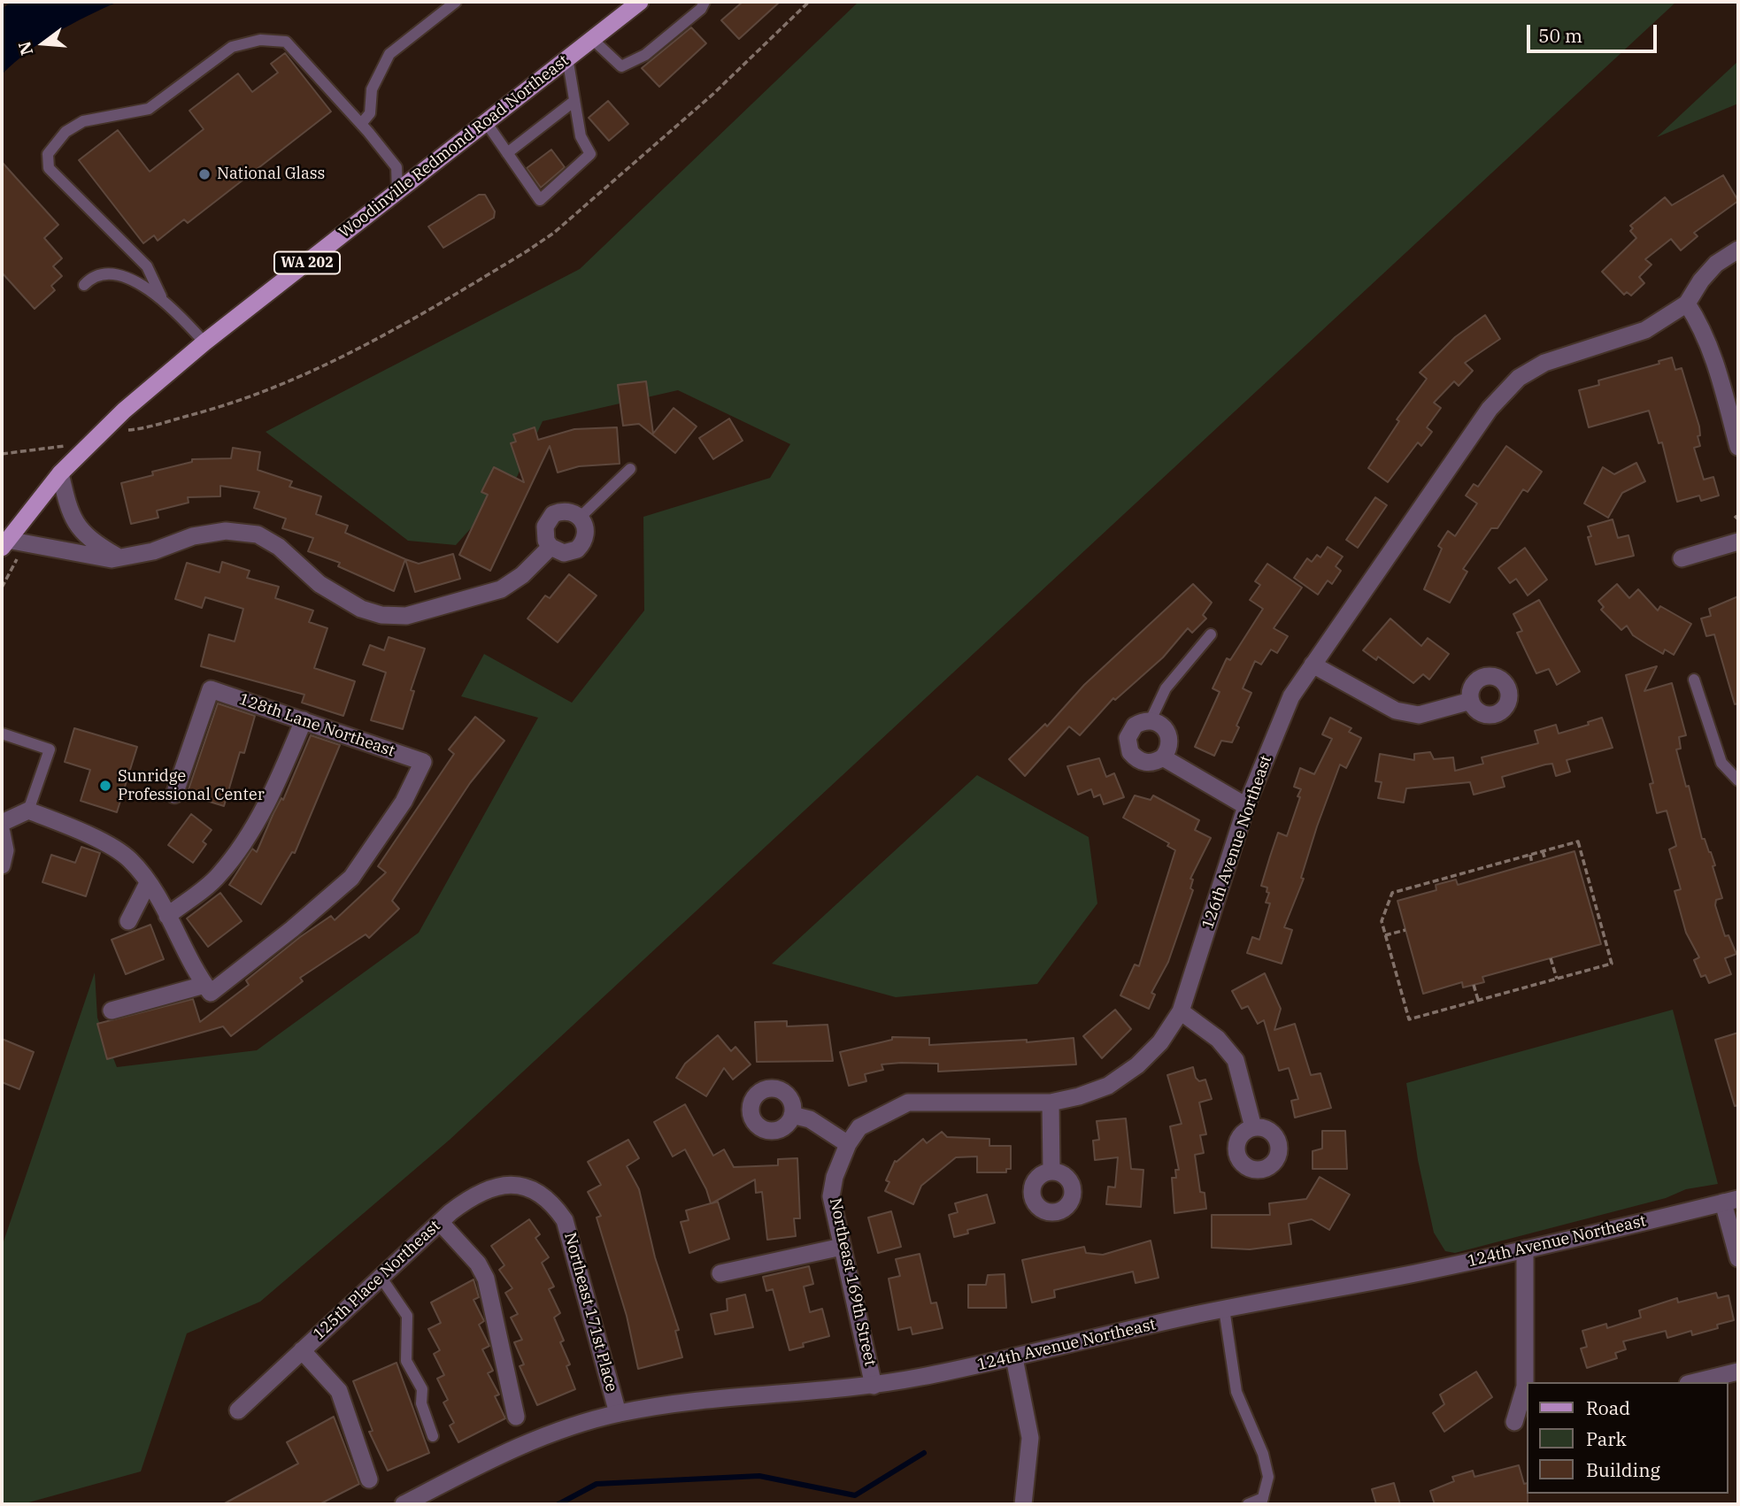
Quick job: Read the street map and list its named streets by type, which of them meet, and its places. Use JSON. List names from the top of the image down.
{
  "streets": {
    "main road": ["Woodinville Redmond Road Northeast", "WA 202"],
    "street": [
      "128th Lane Northeast",
      "126th Avenue Northeast",
      "124th Avenue Northeast",
      "125th Place Northeast",
      "Northeast 169th Street",
      "Northeast 171st Place"
    ]
  },
  "crossings": [
    ["126th Avenue Northeast", "Northeast 169th Street"],
    ["124th Avenue Northeast", "Northeast 169th Street"],
    ["124th Avenue Northeast", "Northeast 171st Place"],
    ["125th Place Northeast", "Northeast 171st Place"]
  ],
  "places": ["National Glass", "Sunridge Professional Center"],
  "legend": ["Road", "Park", "Building"],
  "scale_bar": "50 m",
  "north": "left"
}
